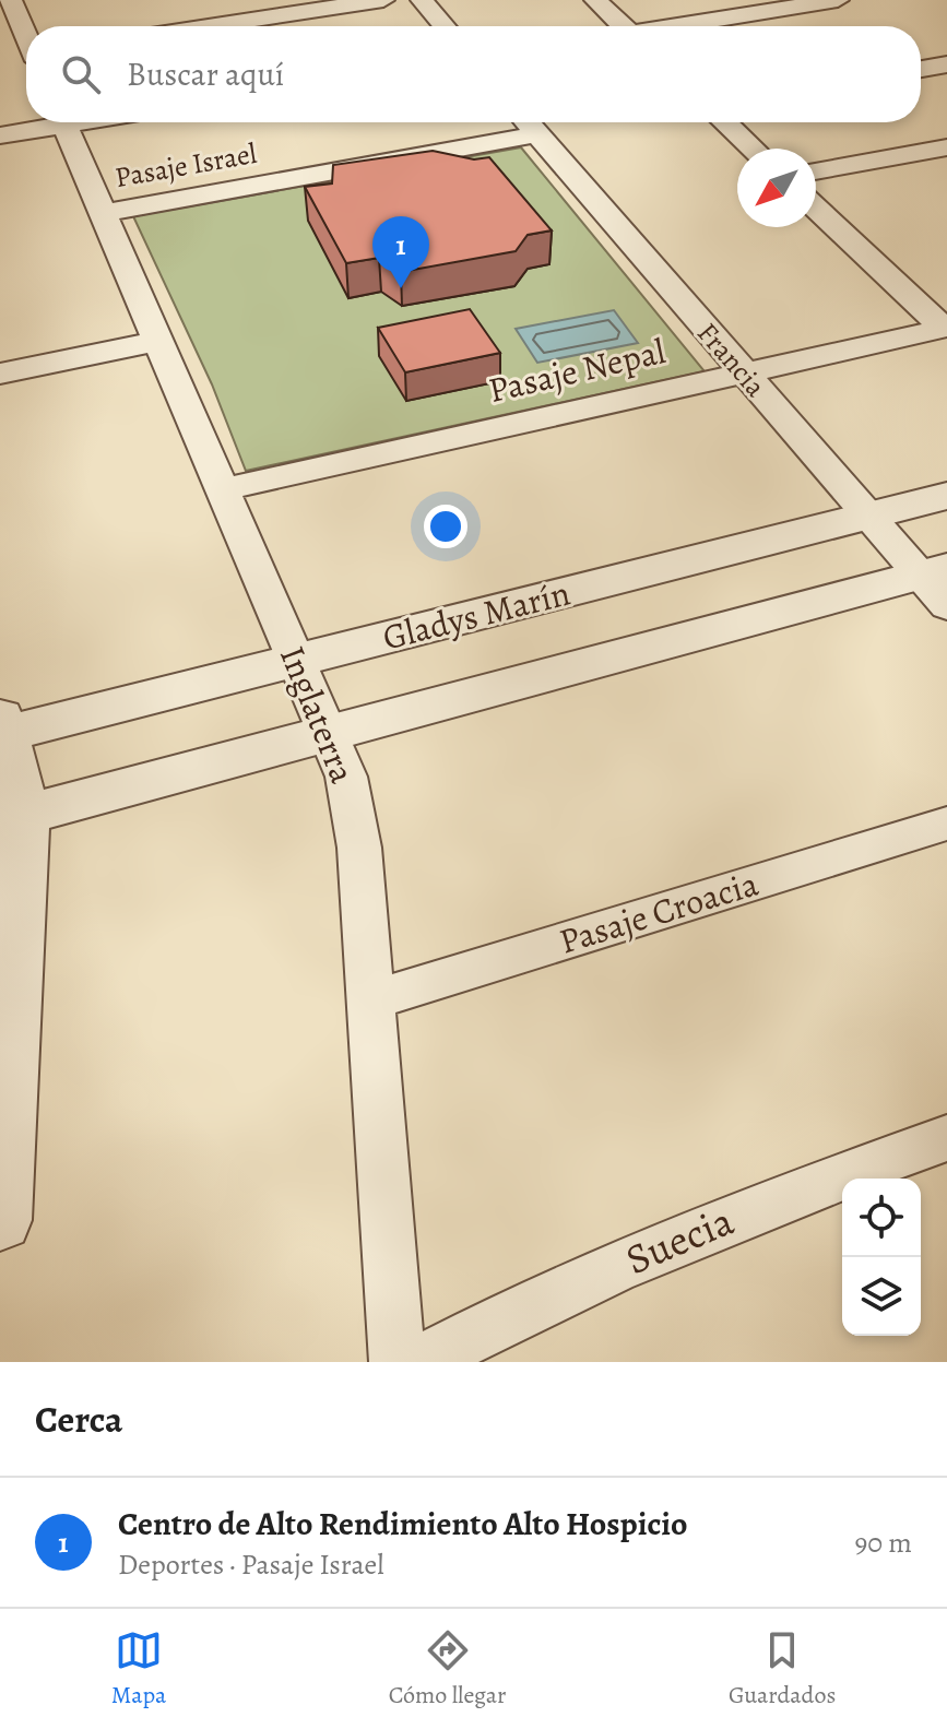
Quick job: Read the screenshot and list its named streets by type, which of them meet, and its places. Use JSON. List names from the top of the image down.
{
  "streets": {
    "street": [
      "Pasaje Israel",
      "Francia",
      "Pasaje Nepal",
      "Gladys Marín",
      "Inglaterra",
      "Pasaje Croacia",
      "Suecia"
    ]
  },
  "crossings": [
    ["Pasaje Israel", "Francia"],
    ["Pasaje Israel", "Inglaterra"],
    ["Francia", "Pasaje Nepal"],
    ["Francia", "Gladys Marín"],
    ["Pasaje Nepal", "Inglaterra"],
    ["Gladys Marín", "Inglaterra"],
    ["Inglaterra", "Pasaje Croacia"]
  ],
  "north": "bottom left",
  "page": {
    "search": "Buscar aquí",
    "pins": "1",
    "heading": "Cerca",
    "list": [
      {
        "mark": "1",
        "name": "Centro de Alto Rendimiento Alto Hospicio",
        "note": "Deportes · Pasaje Israel",
        "value": "90 m"
      }
    ],
    "nav": ["Mapa", "Cómo llegar", "Guardados"]
  }
}
